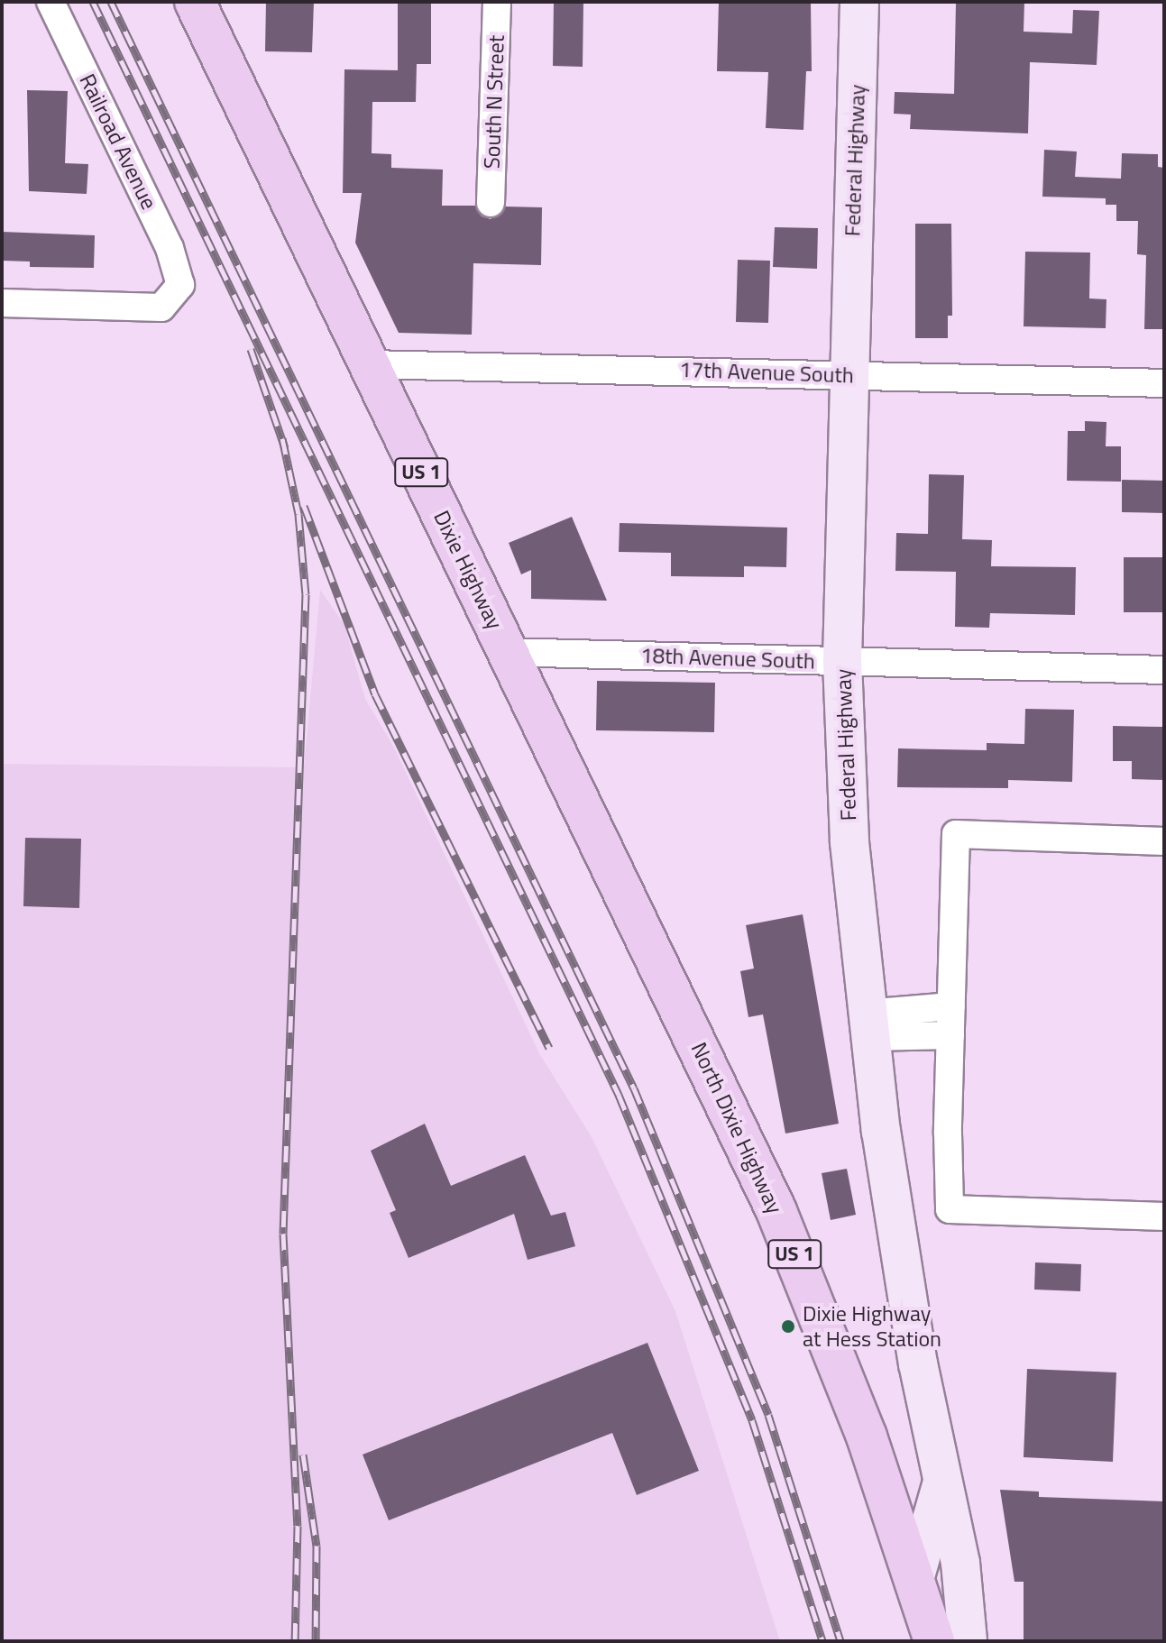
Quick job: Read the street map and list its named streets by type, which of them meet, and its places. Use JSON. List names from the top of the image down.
{
  "streets": {
    "main road": [
      "Federal Highway",
      "US 1",
      "Dixie Highway",
      "North Dixie Highway"
    ],
    "street": [
      "South N Street",
      "Railroad Avenue",
      "17th Avenue South",
      "18th Avenue South"
    ]
  },
  "crossings": [
    ["Federal Highway", "17th Avenue South"],
    ["Federal Highway", "18th Avenue South"],
    ["Federal Highway", "North Dixie Highway"],
    ["17th Avenue South", "Dixie Highway"],
    ["Dixie Highway", "18th Avenue South"],
    ["Dixie Highway", "North Dixie Highway"]
  ],
  "places": ["Dixie Highway at Hess Station"]
}
